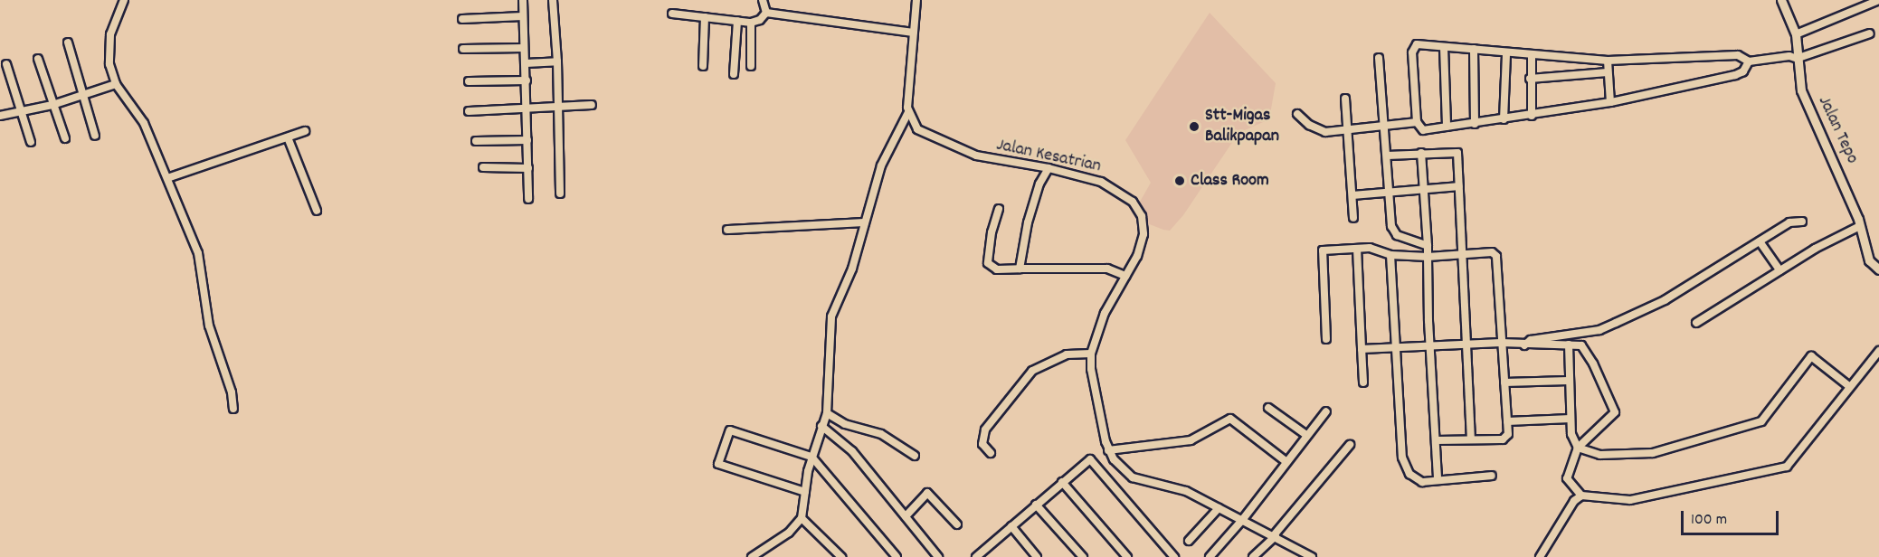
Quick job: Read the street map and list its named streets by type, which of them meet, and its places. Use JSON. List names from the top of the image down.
{
  "streets": {
    "street": ["Jalan Tepo", "Jalan Kesatrian"]
  },
  "places": ["Stt-Migas Balikpapan", "Class Room"],
  "scale_bar": "100 m"
}
